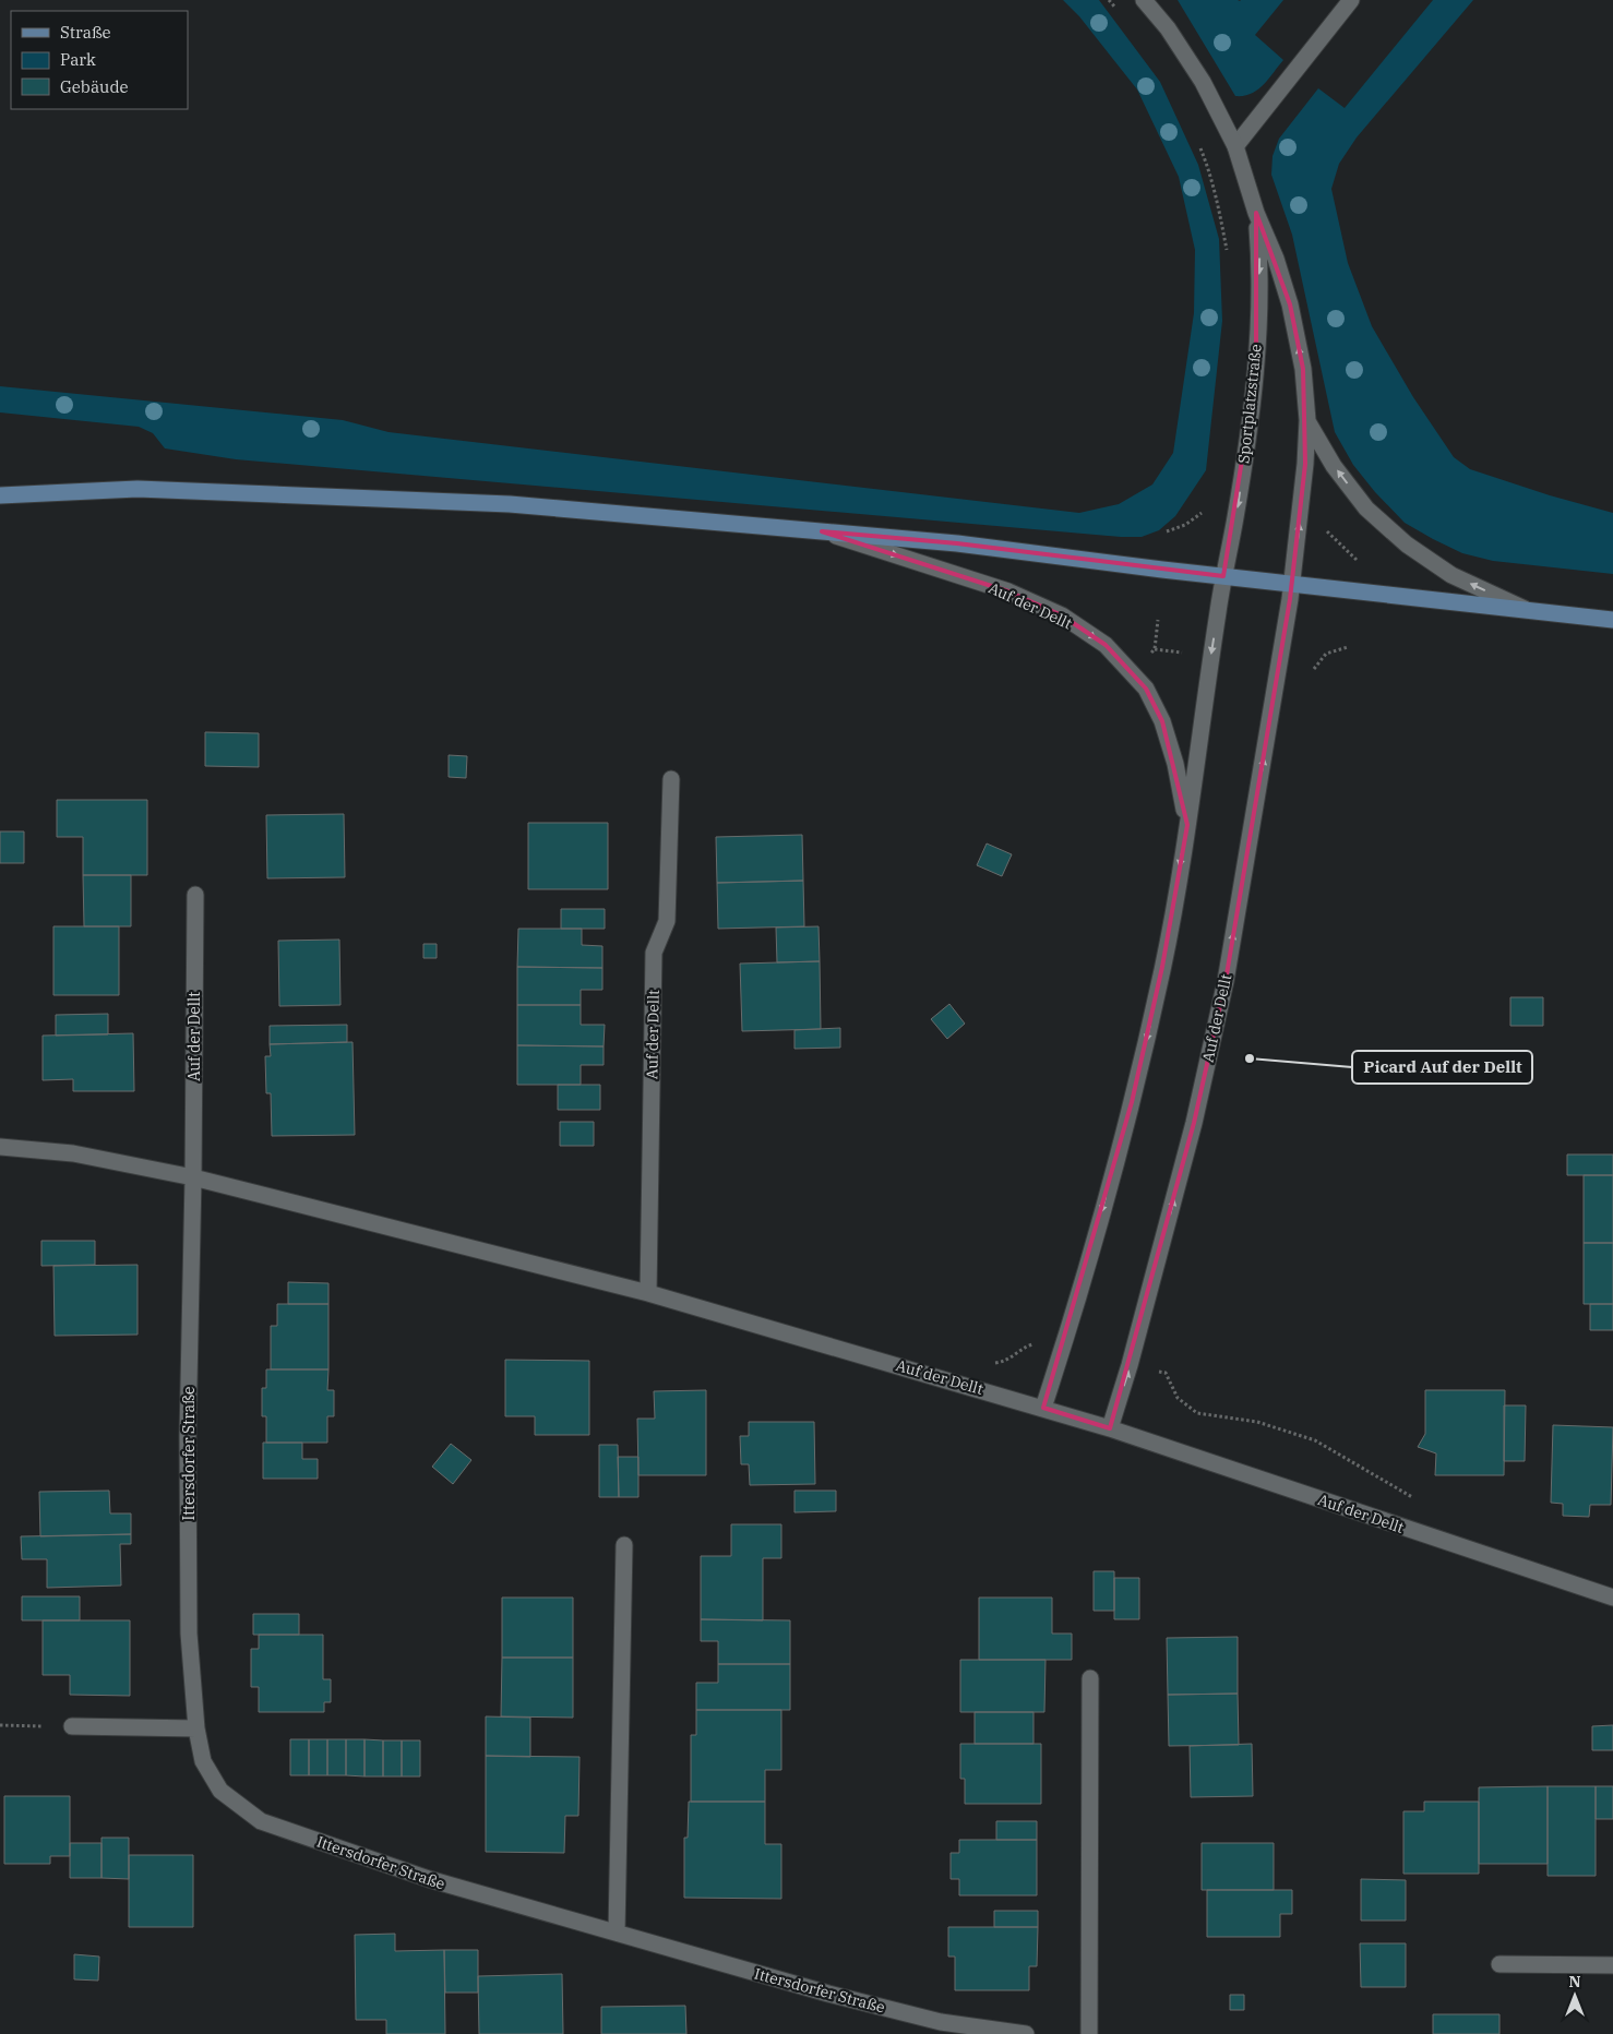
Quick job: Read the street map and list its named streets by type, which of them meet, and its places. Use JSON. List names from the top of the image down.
{
  "streets": {
    "street": ["Sportplatzstraße", "Auf der Dellt", "Ittersdorfer Straße"]
  },
  "crossings": [
    ["Sportplatzstraße", "Auf der Dellt"],
    ["Auf der Dellt", "Ittersdorfer Straße"]
  ],
  "places": ["Picard Auf der Dellt"],
  "legend": ["Straße", "Park", "Gebäude"],
  "north": "top"
}
